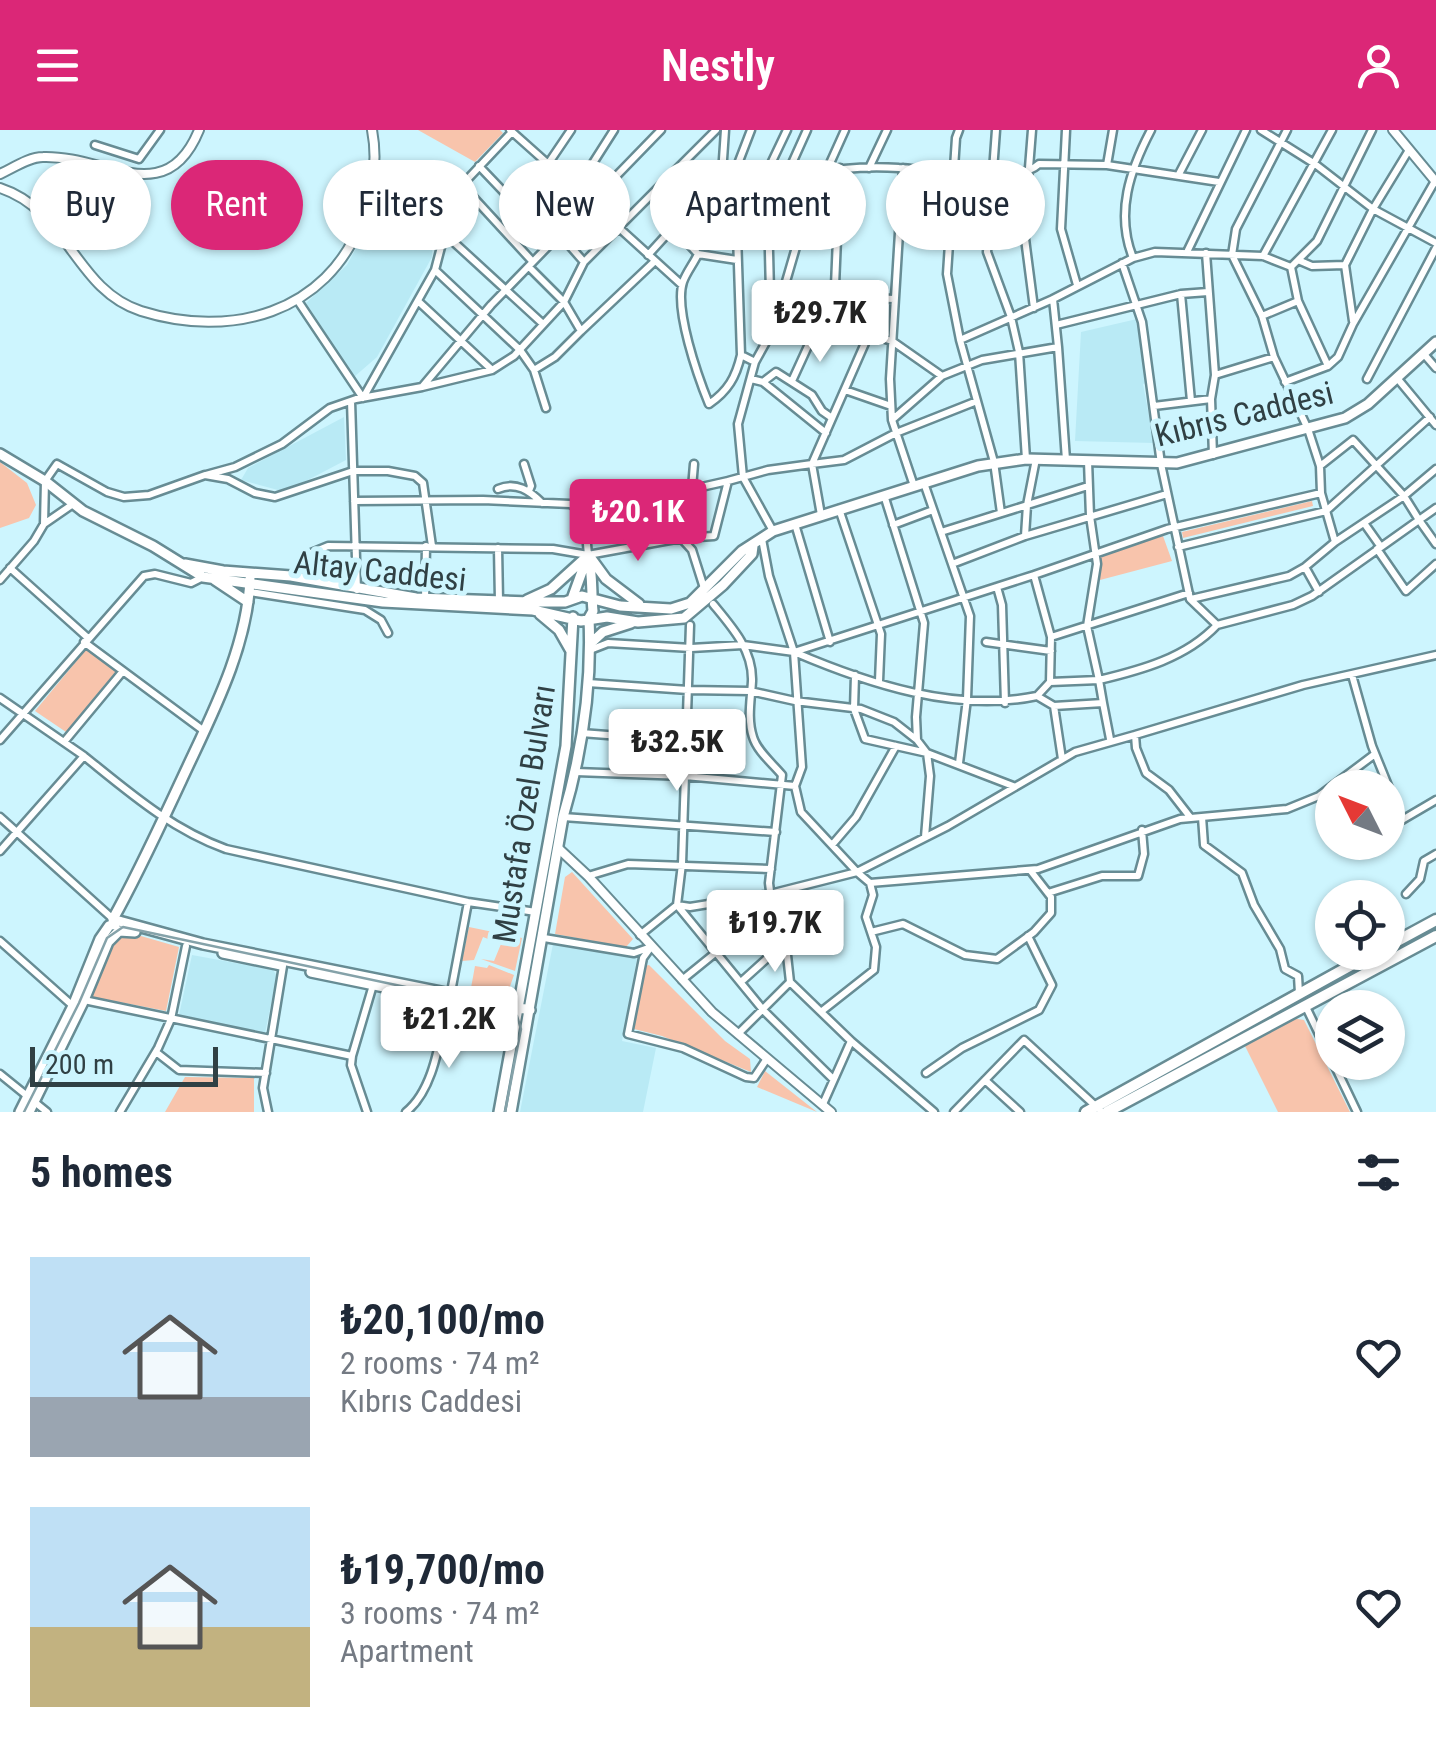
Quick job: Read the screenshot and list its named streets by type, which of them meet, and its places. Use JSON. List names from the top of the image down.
{
  "streets": {
    "main road": ["Kıbrıs Caddesi", "Altay Caddesi", "Mustafa Özel Bulvarı"]
  },
  "crossings": [
    ["Kıbrıs Caddesi", "Altay Caddesi"],
    ["Kıbrıs Caddesi", "Mustafa Özel Bulvarı"],
    ["Altay Caddesi", "Mustafa Özel Bulvarı"]
  ],
  "scale_bar": "200 m",
  "north": "top left",
  "page": {
    "header": "Nestly",
    "chip": [
      "Buy",
      "Rent",
      "Filters",
      "New",
      "Apartment",
      "House"
    ],
    "price": [
      "₺29.7K",
      "₺20.1K",
      "₺32.5K",
      "₺19.7K",
      "₺21.2K"
    ],
    "scale": "200 m",
    "heading": "5 homes",
    "list": [
      {
        "name": "₺20,100/mo",
        "note": "2 rooms · 74 m² · Kıbrıs Caddesi"
      },
      {
        "name": "₺19,700/mo",
        "note": "3 rooms · 74 m² · Apartment"
      }
    ]
  }
}
